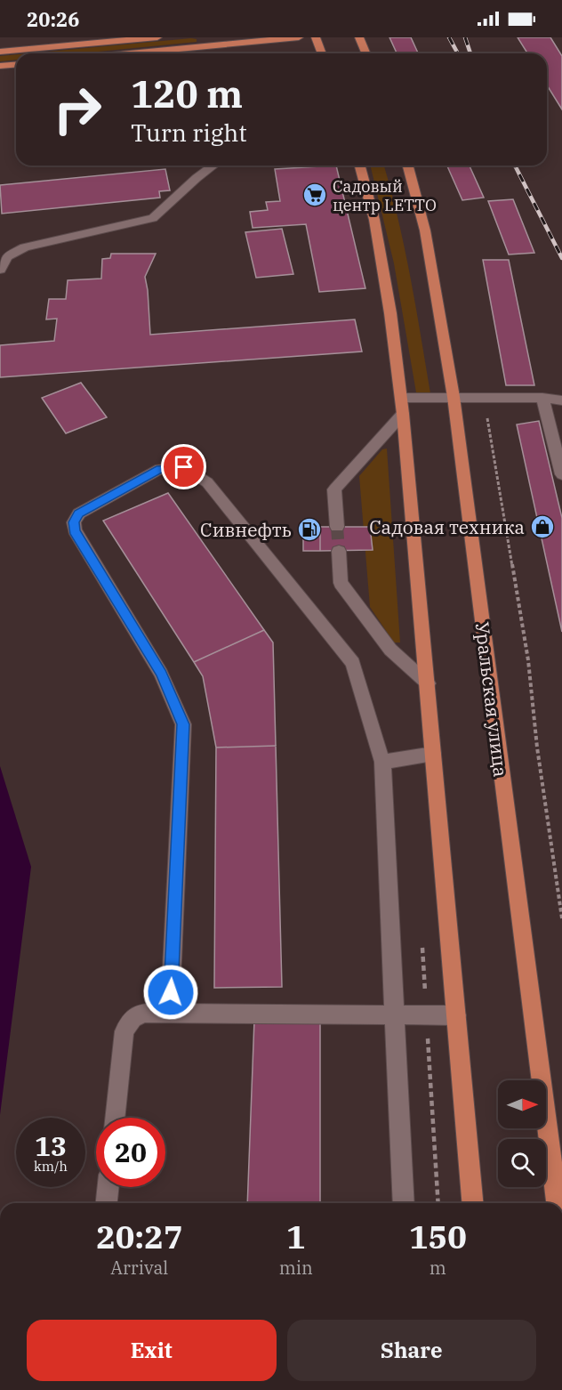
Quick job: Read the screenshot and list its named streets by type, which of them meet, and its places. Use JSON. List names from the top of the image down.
{
  "streets": {
    "main road": ["Уральская улица"]
  },
  "places": {
    "supermarket": ["Садовый центр LETTO"],
    "shop": ["Садовая техника"],
    "fuel station": ["Сивнефть"]
  },
  "north": "right",
  "page": {
    "status": "20:26",
    "turn": ["120 m", "Turn right"],
    "speed": "13 km/h",
    "limit": "20",
    "eta": [
      "20:27",
      "Arrival",
      "1",
      "min",
      "150",
      "m"
    ],
    "buttons": ["Exit", "Share"]
  }
}
